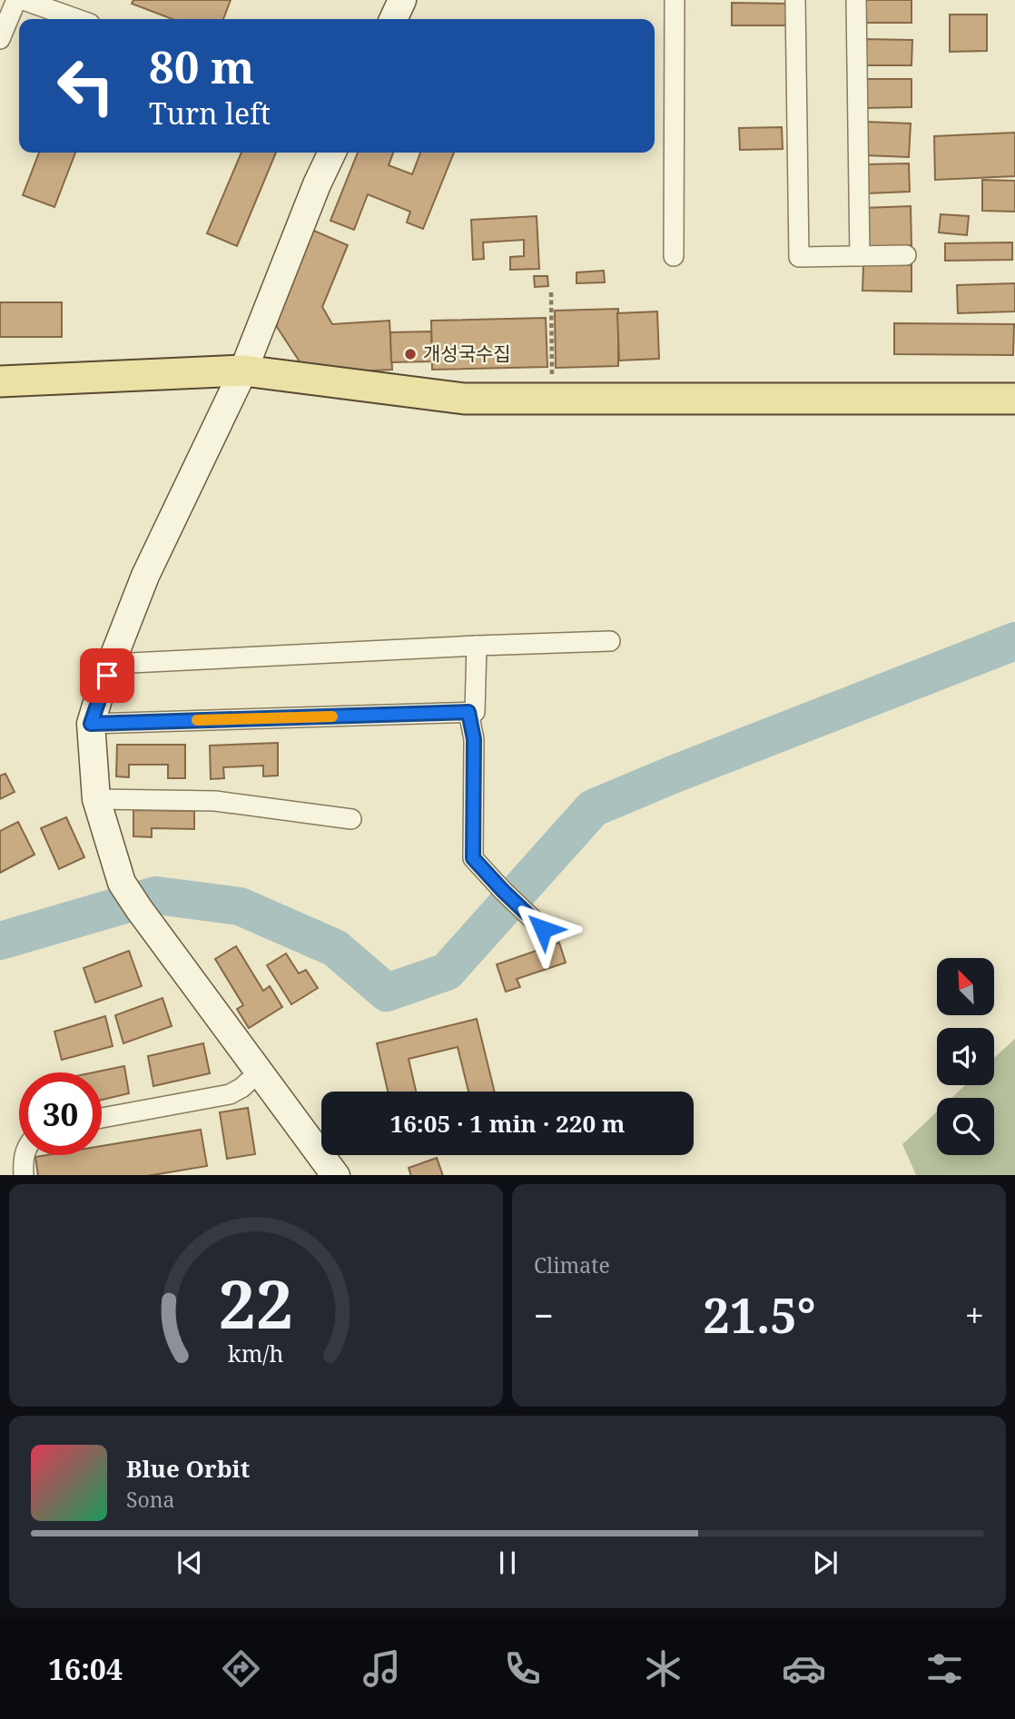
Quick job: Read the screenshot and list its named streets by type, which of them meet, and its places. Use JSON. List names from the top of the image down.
{
  "places": ["개성국수집"],
  "north": "top left",
  "page": {
    "turn": ["80 m", "Turn left"],
    "limit": "30",
    "trip": "16:05 · 1 min · 220 m",
    "tile": "Climate",
    "heat": ["−", "21.5°", "+"],
    "song": ["Blue Orbit", "Sona"],
    "tabs": "16:04",
    "gauge": ["22", "km/h"]
  }
}
